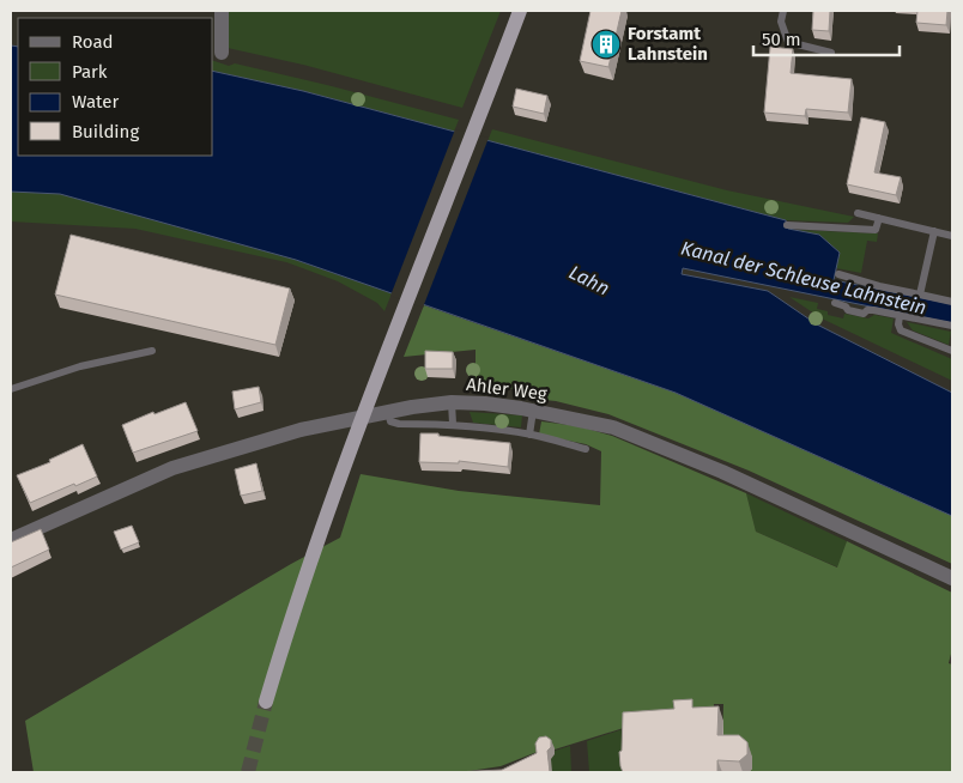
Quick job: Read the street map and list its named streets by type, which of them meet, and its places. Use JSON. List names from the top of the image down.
{
  "streets": {
    "street": ["Ahler Weg"]
  },
  "water": ["Kanal der Schleuse Lahnstein", "Lahn"],
  "places": {
    "building": ["Forstamt Lahnstein"]
  },
  "legend": [
    "Road",
    "Park",
    "Water",
    "Building"
  ],
  "scale_bar": "50 m"
}
